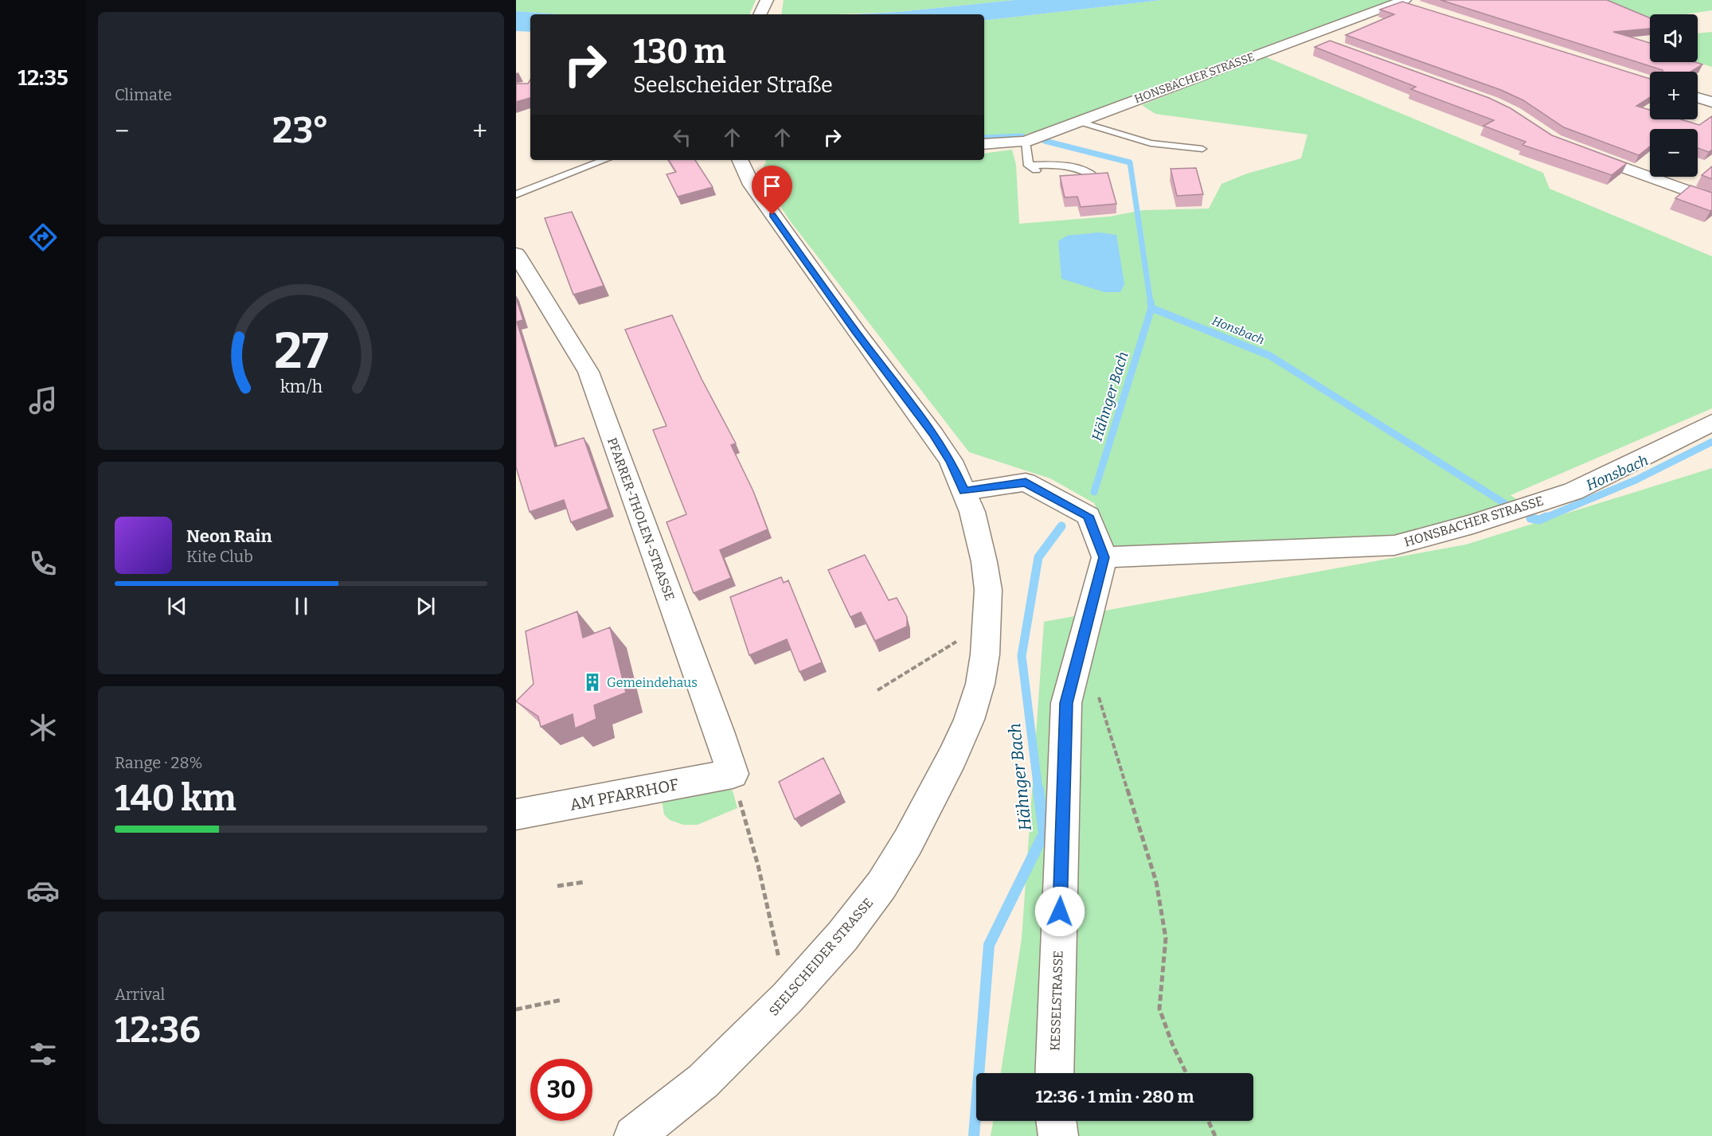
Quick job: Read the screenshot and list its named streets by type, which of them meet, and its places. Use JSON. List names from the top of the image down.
{
  "streets": {
    "street": [
      "HONSBACHER STRASSE",
      "PFARRER-THOLEN-STRASSE",
      "AM PFARRHOF",
      "SEELSCHEIDER STRASSE",
      "KESSELSTRASSE"
    ]
  },
  "crossings": [
    ["HONSBACHER STRASSE", "KESSELSTRASSE"],
    ["PFARRER-THOLEN-STRASSE", "AM PFARRHOF"]
  ],
  "water": ["Honsbach", "Hähnger Bach"],
  "places": {
    "building": ["Gemeindehaus"]
  },
  "page": {
    "tabs": "12:35",
    "tile": [
      "Climate",
      ["Range · 28%", "140 km"],
      ["Arrival", "12:36"]
    ],
    "map_buttons": ["+", "−"],
    "turn": ["130 m", "Seelscheider Straße"],
    "heat": ["−", "23°", "+"],
    "song": ["Neon Rain", "Kite Club"],
    "limit": "30",
    "trip": "12:36 · 1 min · 280 m",
    "gauge": ["27", "km/h"]
  }
}
